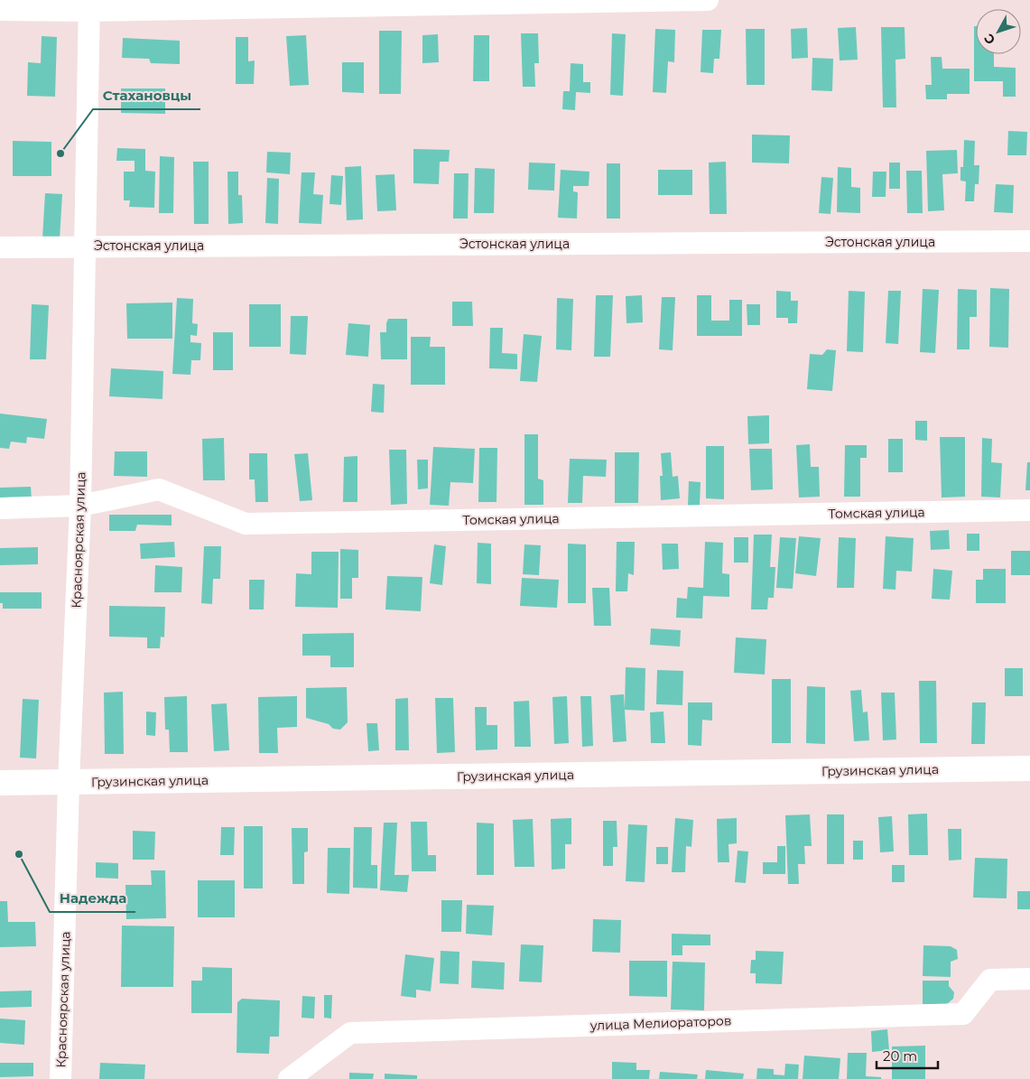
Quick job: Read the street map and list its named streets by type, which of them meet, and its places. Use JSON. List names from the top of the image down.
{
  "streets": {
    "main road": ["Грузинская улица"],
    "street": [
      "Эстонская улица",
      "Томская улица",
      "Красноярская улица",
      "улица Мелиораторов"
    ]
  },
  "crossings": [
    ["Эстонская улица", "Красноярская улица"],
    ["Томская улица", "Красноярская улица"],
    ["Красноярская улица", "Грузинская улица"]
  ],
  "places": ["Стахановцы", "Надежда"],
  "scale_bar": "20 m",
  "north": "bottom left"
}
